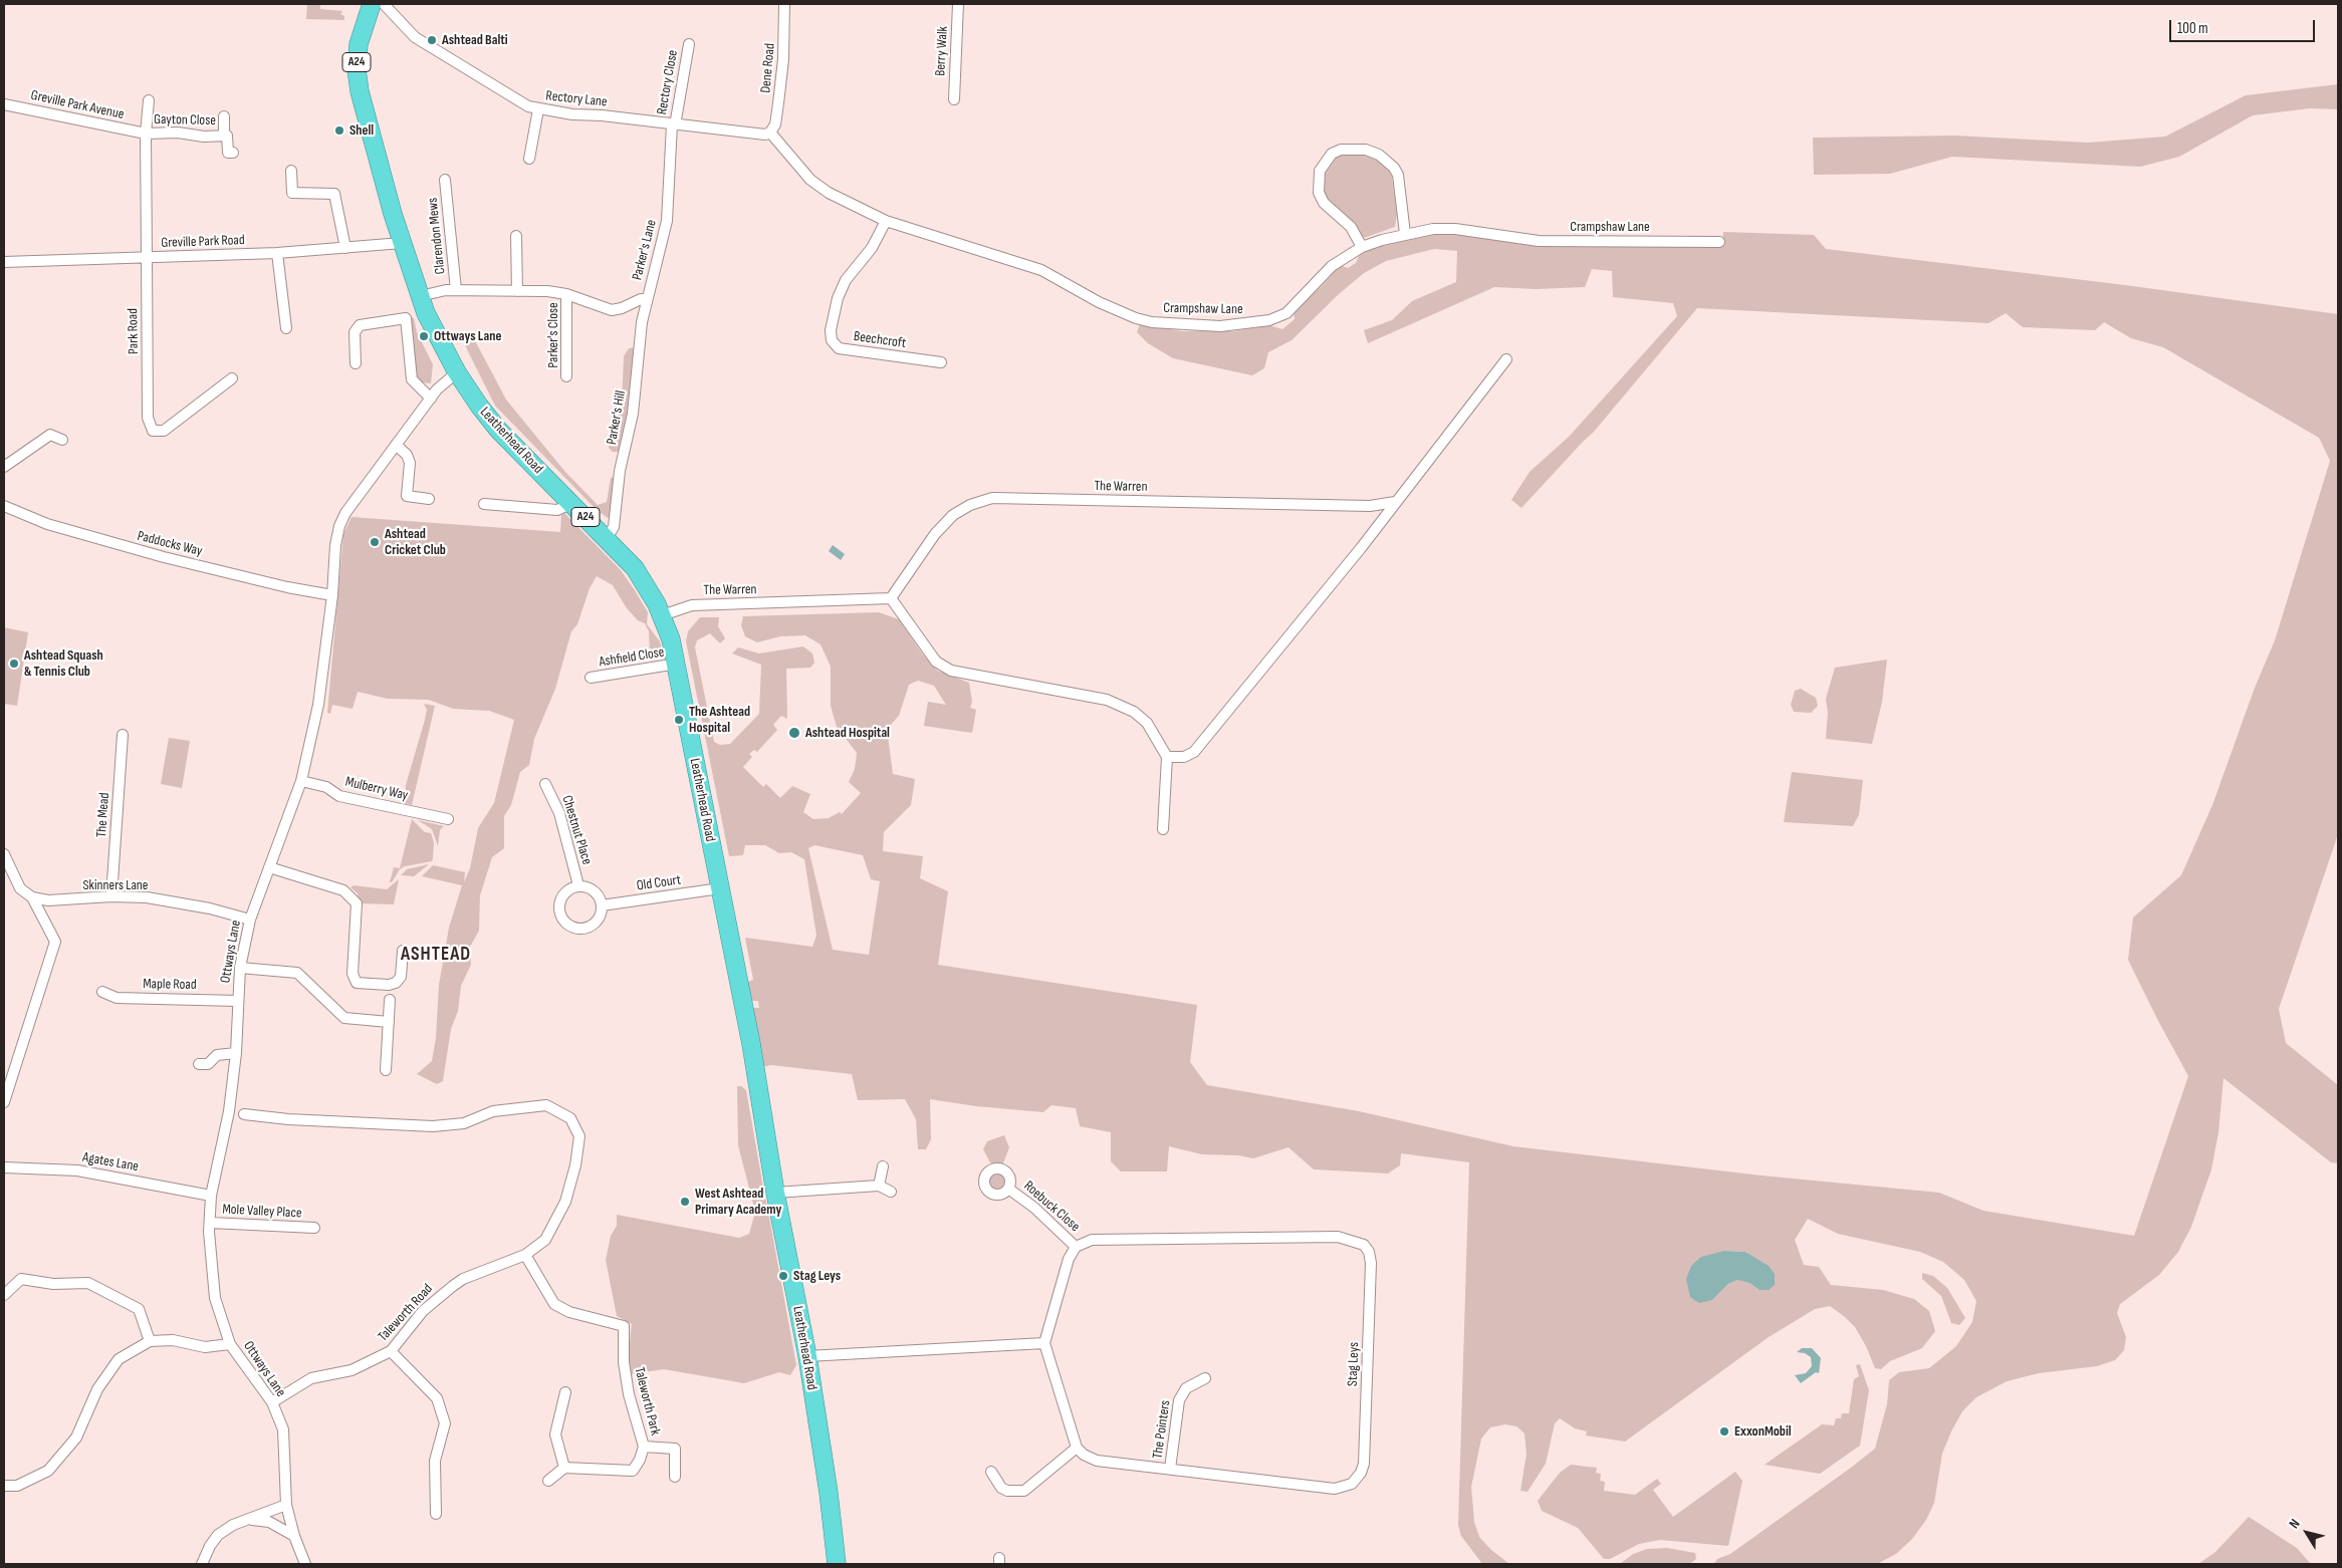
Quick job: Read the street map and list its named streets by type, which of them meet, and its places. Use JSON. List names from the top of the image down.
{
  "streets": {
    "highway": ["A24", "Leatherhead Road"],
    "street": [
      "Berry Walk",
      "Dene Road",
      "Rectory Close",
      "Rectory Lane",
      "Greville Park Avenue",
      "Gayton Close",
      "Crampshaw Lane",
      "Clarendon Mews",
      "Greville Park Road",
      "Parker's Lane",
      "Park Road",
      "Parker's Close",
      "Beechcroft",
      "Parker's Hill",
      "The Warren",
      "Paddocks Way",
      "Ashfield Close",
      "Mulberry Way",
      "The Mead",
      "Chestnut Place",
      "Old Court",
      "Skinners Lane",
      "Ottways Lane",
      "Maple Road",
      "Agates Lane",
      "Roebuck Close",
      "Mole Valley Place",
      "Taleworth Road",
      "Stag Leys",
      "Taleworth Park",
      "The Pointers"
    ]
  },
  "crossings": [
    ["Dene Road", "Rectory Lane"],
    ["Dene Road", "Crampshaw Lane"],
    ["Rectory Close", "Rectory Lane"],
    ["Rectory Close", "Parker's Lane"],
    ["Rectory Lane", "Crampshaw Lane"],
    ["Rectory Lane", "Parker's Lane"],
    ["Greville Park Avenue", "Gayton Close"],
    ["Greville Park Avenue", "Park Road"],
    ["Gayton Close", "Park Road"],
    ["Crampshaw Lane", "Beechcroft"],
    ["Clarendon Mews", "Parker's Lane"],
    ["Greville Park Road", "Park Road"],
    ["Greville Park Road", "Leatherhead Road"],
    ["Parker's Lane", "Parker's Close"],
    ["Parker's Lane", "Parker's Hill"],
    ["Parker's Lane", "Leatherhead Road"],
    ["Parker's Hill", "Leatherhead Road"],
    ["Leatherhead Road", "The Warren"],
    ["Leatherhead Road", "Ashfield Close"],
    ["Leatherhead Road", "Old Court"],
    ["Leatherhead Road", "Ottways Lane"],
    ["Paddocks Way", "Ottways Lane"],
    ["Mulberry Way", "Ottways Lane"],
    ["The Mead", "Skinners Lane"],
    ["Chestnut Place", "Old Court"],
    ["Skinners Lane", "Ottways Lane"],
    ["Ottways Lane", "Maple Road"],
    ["Ottways Lane", "Agates Lane"],
    ["Ottways Lane", "Mole Valley Place"],
    ["Ottways Lane", "Taleworth Road"],
    ["Roebuck Close", "Stag Leys"],
    ["Taleworth Road", "Taleworth Park"],
    ["Stag Leys", "The Pointers"]
  ],
  "districts": ["ASHTEAD"],
  "places": [
    "Ashtead Balti",
    "Shell",
    "Ottways Lane",
    "Ashtead Cricket Club",
    "Ashtead Squash & Tennis Club",
    "The Ashtead Hospital",
    "Ashtead Hospital",
    "West Ashtead Primary Academy",
    "Stag Leys",
    "ExxonMobil"
  ],
  "scale_bar": "100 m",
  "north": "top left"
}
